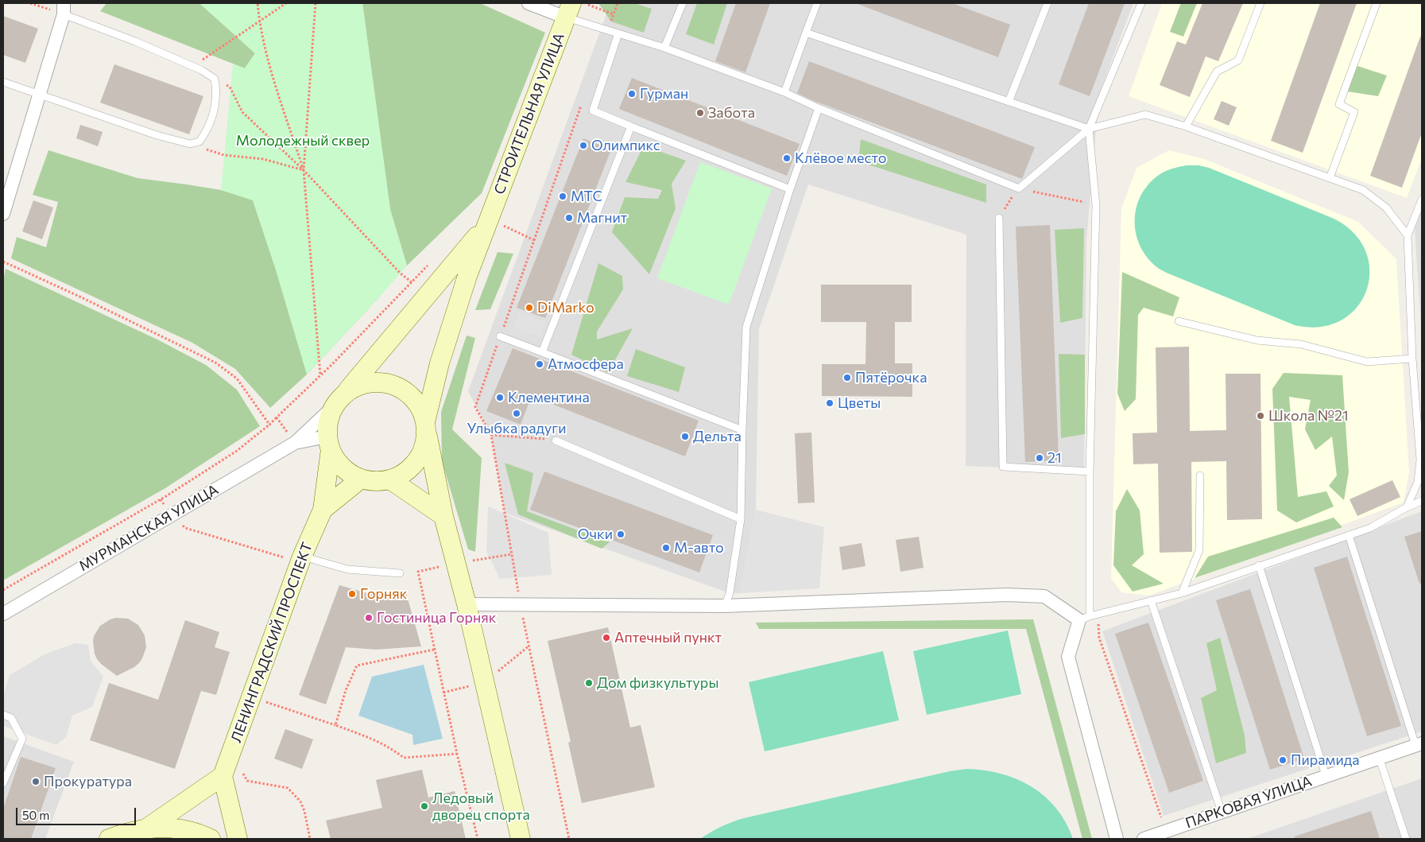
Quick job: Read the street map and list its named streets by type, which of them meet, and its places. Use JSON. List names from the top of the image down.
{
  "streets": {
    "street": [
      "СТРОИТЕЛЬНАЯ УЛИЦА",
      "МУРМАНСКАЯ УЛИЦА",
      "ЛЕНИНГРАДСКИЙ ПРОСПЕКТ",
      "ПАРКОВАЯ УЛИЦА"
    ]
  },
  "crossings": [
    ["СТРОИТЕЛЬНАЯ УЛИЦА", "ЛЕНИНГРАДСКИЙ ПРОСПЕКТ"]
  ],
  "parks": ["Молодежный сквер"],
  "places": [
    "Гурман",
    "Забота",
    "Олимпикс",
    "Клёвое место",
    "МТС",
    "Магнит",
    "DiMarko",
    "Атмосфера",
    "Пятёрочка",
    "Клементина",
    "Цветы",
    "Улыбка радуги",
    "Школа №21",
    "Дельта",
    "21",
    "Очки",
    "М-авто",
    "Горняк",
    "Гостиница Горняк",
    "Аптечный пункт",
    "Дом физкультуры",
    "Пирамида",
    "Прокуратура",
    "Ледовый дворец спорта"
  ],
  "scale_bar": "50 m"
}
